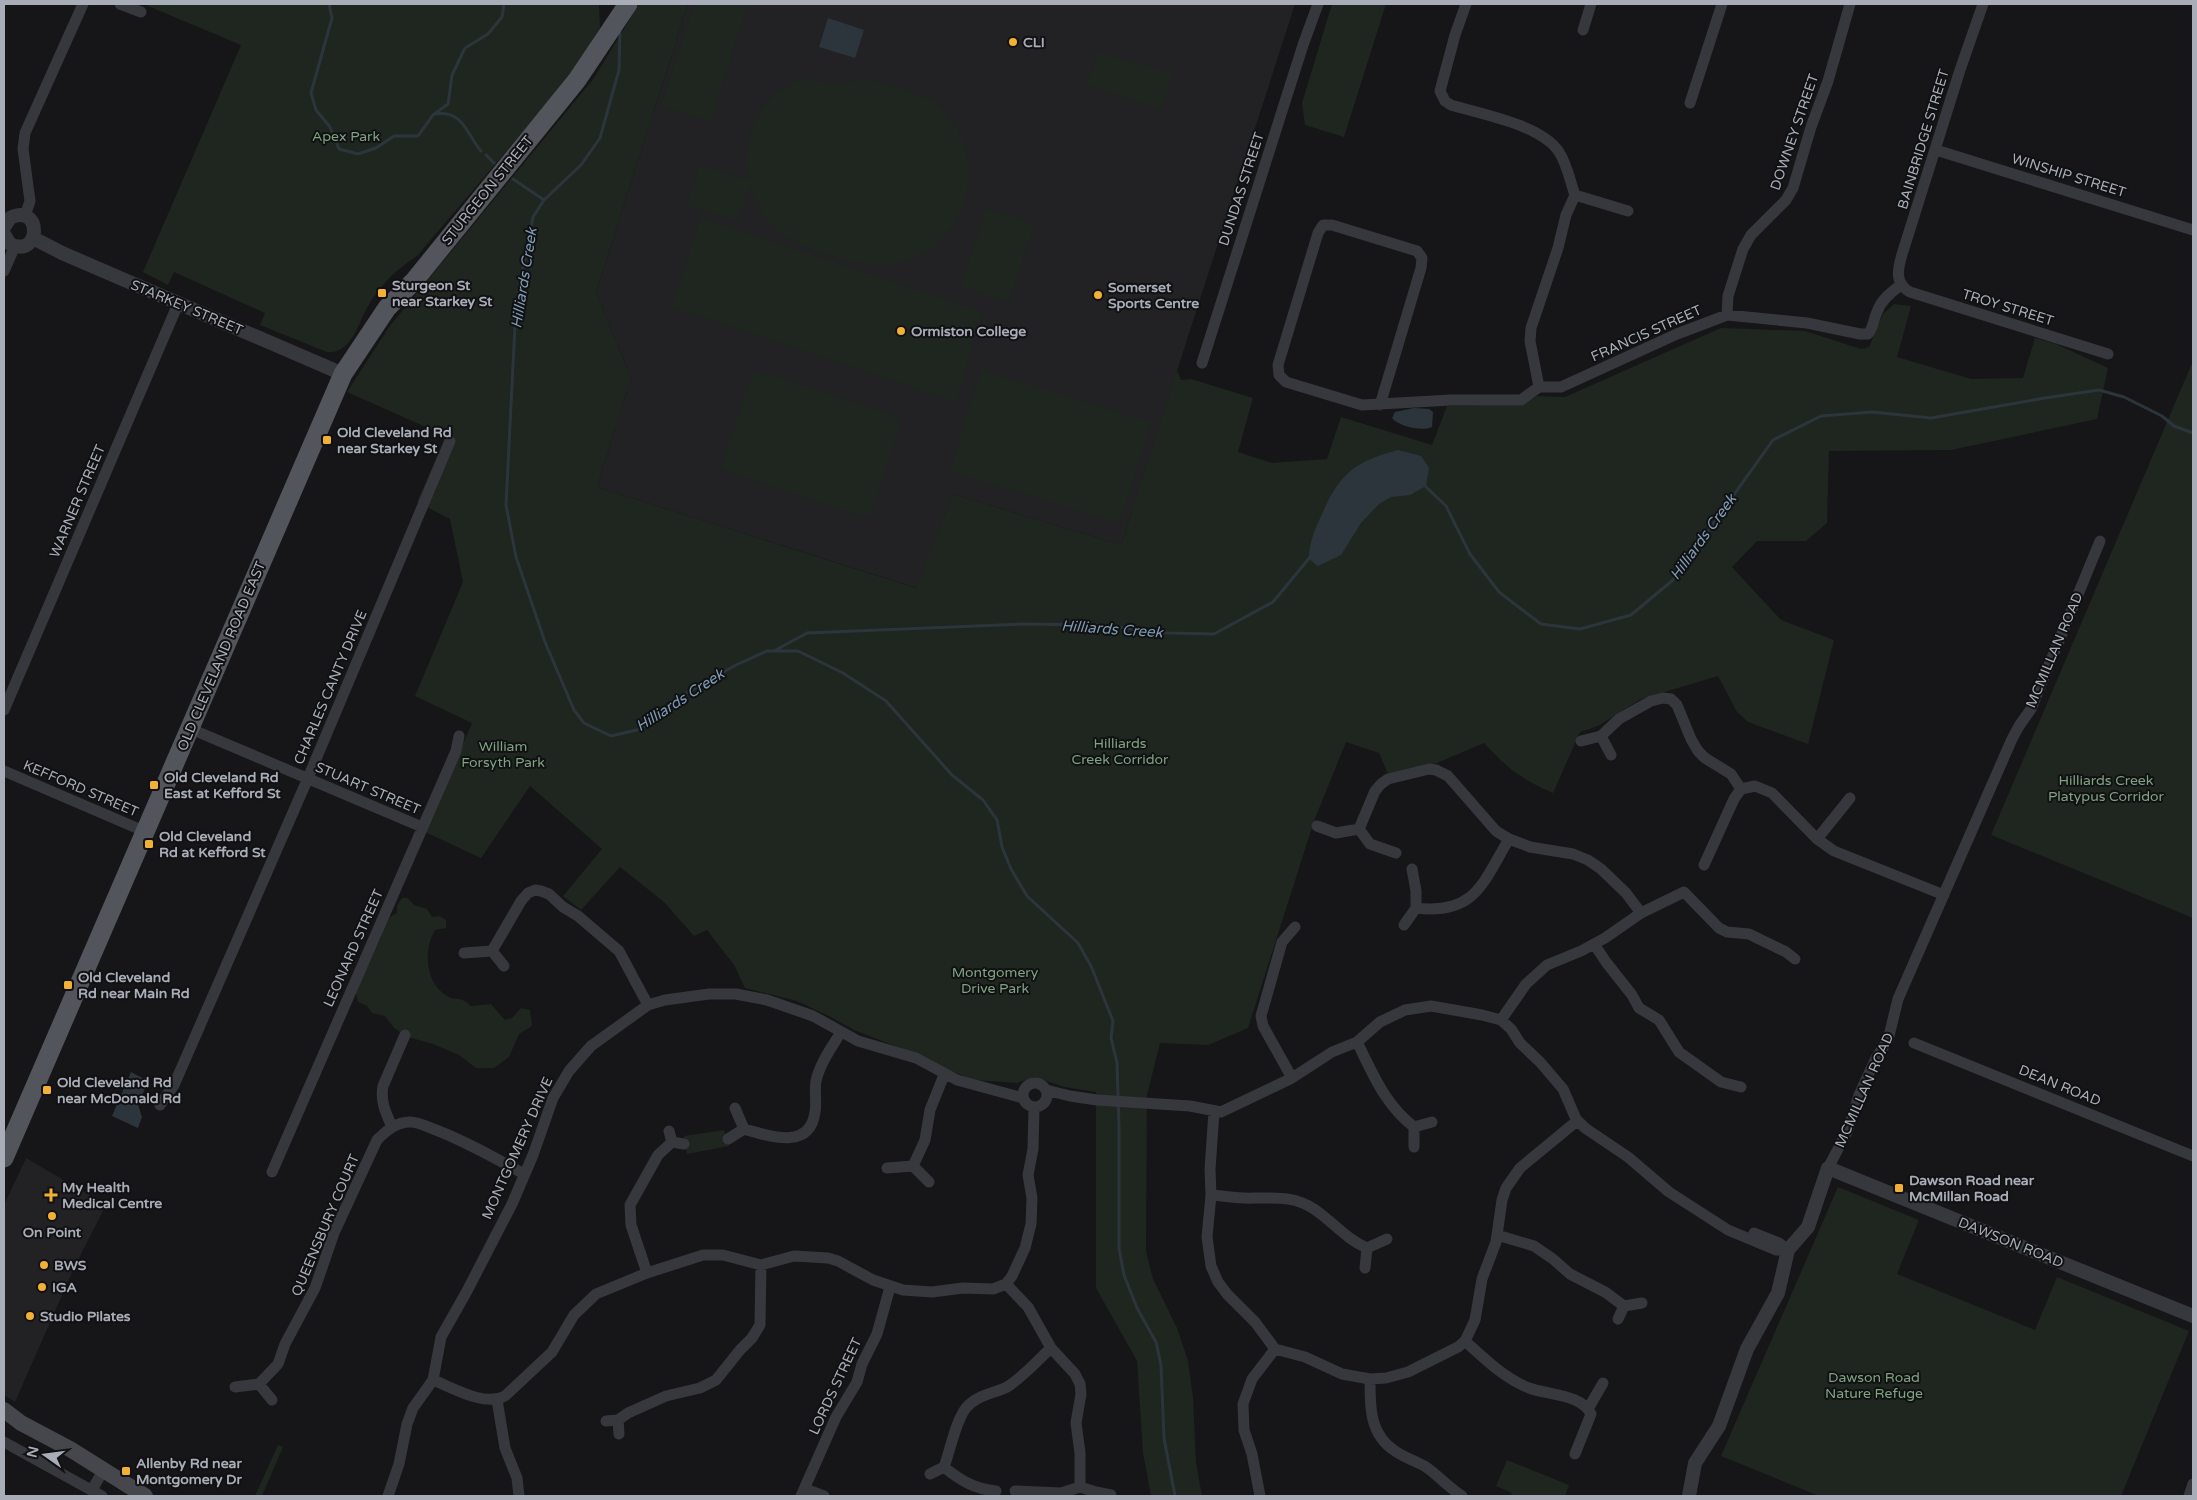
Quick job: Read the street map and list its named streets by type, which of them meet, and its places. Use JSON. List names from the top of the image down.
{
  "streets": {
    "main road": ["STURGEON STREET", "OLD CLEVELAND ROAD EAST"],
    "street": [
      "DOWNEY STREET",
      "BAINBRIDGE STREET",
      "WINSHIP STREET",
      "DUNDAS STREET",
      "STARKEY STREET",
      "TROY STREET",
      "FRANCIS STREET",
      "WARNER STREET",
      "MCMILLAN ROAD",
      "CHARLES CANTY DRIVE",
      "KEFFORD STREET",
      "STUART STREET",
      "LEONARD STREET",
      "DEAN ROAD",
      "MONTGOMERY DRIVE",
      "QUEENSBURY COURT",
      "DAWSON ROAD",
      "LORDS STREET"
    ]
  },
  "crossings": [
    ["DOWNEY STREET", "FRANCIS STREET"],
    ["BAINBRIDGE STREET", "WINSHIP STREET"],
    ["BAINBRIDGE STREET", "TROY STREET"],
    ["BAINBRIDGE STREET", "FRANCIS STREET"],
    ["STURGEON STREET", "STARKEY STREET"],
    ["STURGEON STREET", "OLD CLEVELAND ROAD EAST"],
    ["STARKEY STREET", "WARNER STREET"],
    ["STARKEY STREET", "OLD CLEVELAND ROAD EAST"],
    ["TROY STREET", "FRANCIS STREET"],
    ["MCMILLAN ROAD", "DAWSON ROAD"],
    ["OLD CLEVELAND ROAD EAST", "KEFFORD STREET"],
    ["OLD CLEVELAND ROAD EAST", "STUART STREET"],
    ["CHARLES CANTY DRIVE", "STUART STREET"],
    ["STUART STREET", "LEONARD STREET"]
  ],
  "water": ["Hilliards Creek"],
  "parks": [
    "Apex Park",
    "Hilliards Creek Corridor",
    "William Forsyth Park",
    "Hilliards Creek Platypus Corridor",
    "Montgomery Drive Park",
    "Dawson Road Nature Refuge"
  ],
  "places": {
    "other": [
      "CLI",
      "Somerset Sports Centre",
      "Ormiston College",
      "On Point",
      "BWS",
      "IGA",
      "Studio Pilates"
    ],
    "transit": [
      "Sturgeon St near Starkey St",
      "Old Cleveland Rd near Starkey St",
      "Old Cleveland Rd East at Kefford St",
      "Old Cleveland Rd at Kefford St",
      "Old Cleveland Rd near Main Rd",
      "Old Cleveland Rd near McDonald Rd",
      "Dawson Road near McMillan Road",
      "Allenby Rd near Montgomery Dr"
    ],
    "health": ["My Health Medical Centre"]
  },
  "north": "left"
}
